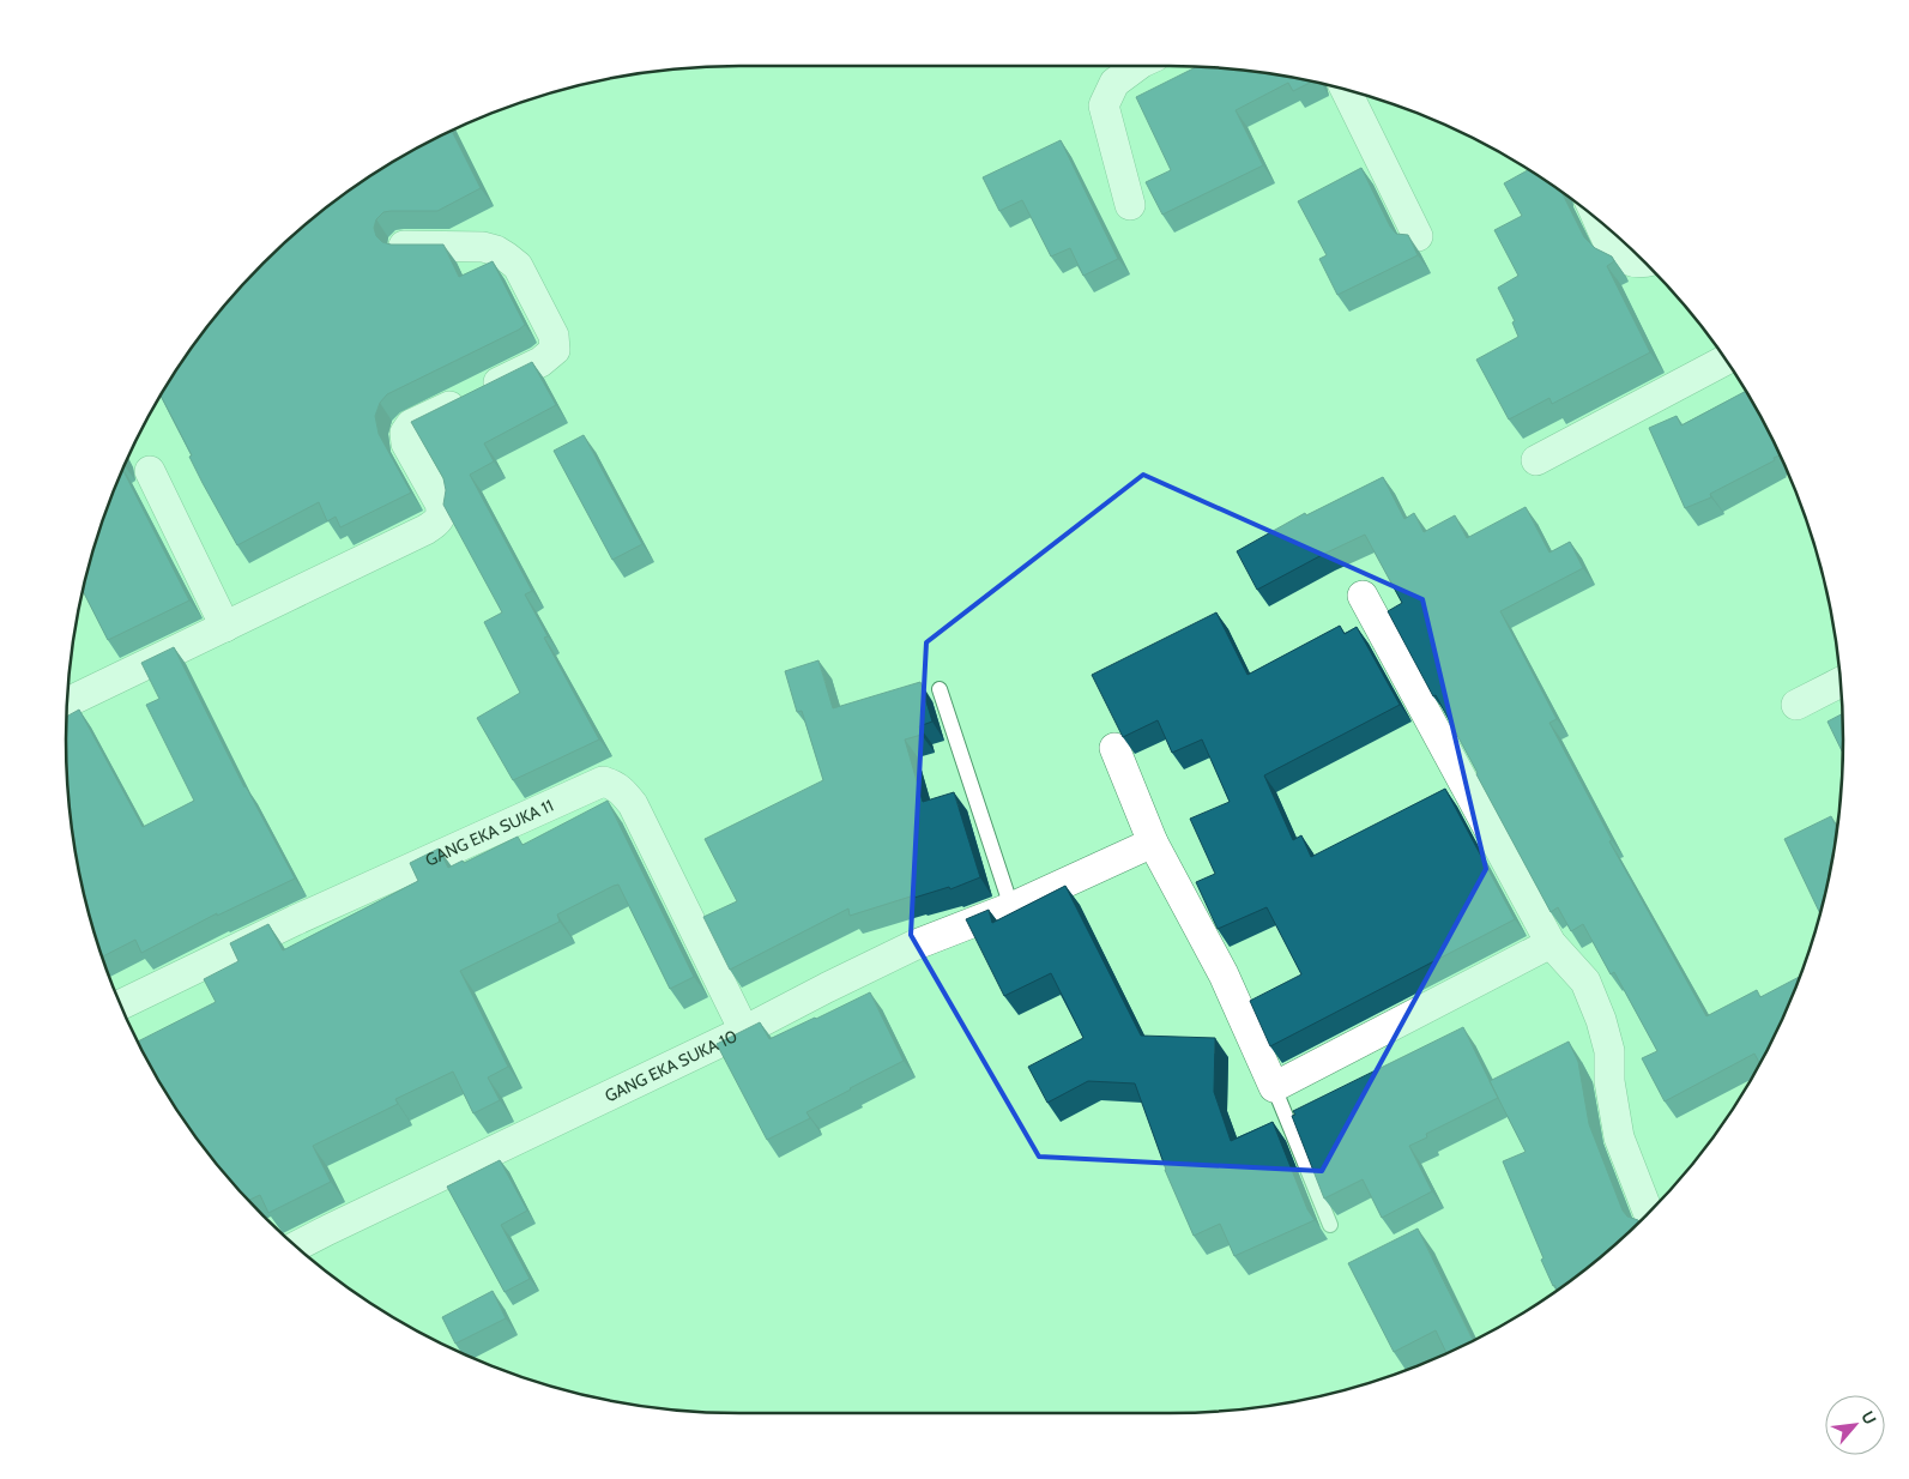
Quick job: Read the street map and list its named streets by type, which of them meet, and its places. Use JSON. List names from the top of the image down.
{
  "streets": {
    "street": ["GANG EKA SUKA 11", "GANG EKA SUKA 10"]
  },
  "crossings": [
    ["GANG EKA SUKA 11", "GANG EKA SUKA 10"]
  ],
  "north": "top right"
}
